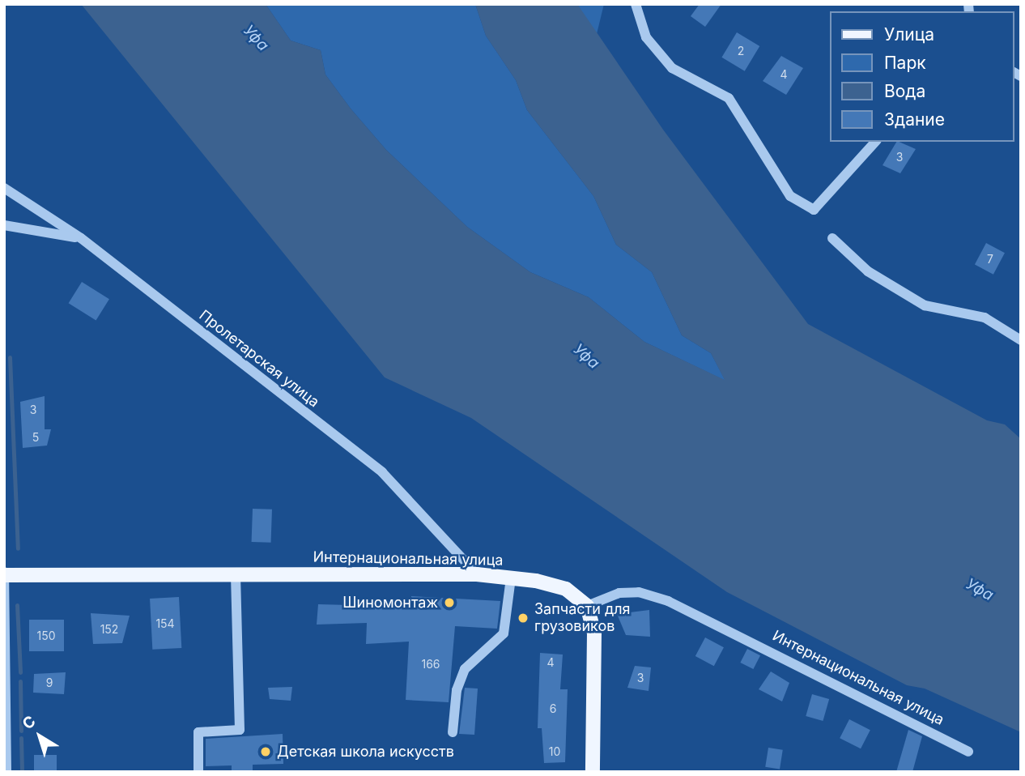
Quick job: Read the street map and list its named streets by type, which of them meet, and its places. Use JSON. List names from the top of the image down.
{
  "streets": {
    "main road": ["Интернациональная улица"],
    "street": ["Пролетарская улица"]
  },
  "crossings": [
    ["Пролетарская улица", "Интернациональная улица"]
  ],
  "water": ["Уфа"],
  "places": ["Шиномонтаж", "Запчасти для грузовиков", "Детская школа искусств"],
  "house_numbers": [
    "2",
    "4",
    "3",
    "7",
    "3",
    "5",
    "154",
    "152",
    "150",
    "4",
    "166",
    "3",
    "9",
    "6",
    "10"
  ],
  "legend": [
    "Улица",
    "Парк",
    "Вода",
    "Здание"
  ],
  "north": "top left"
}
